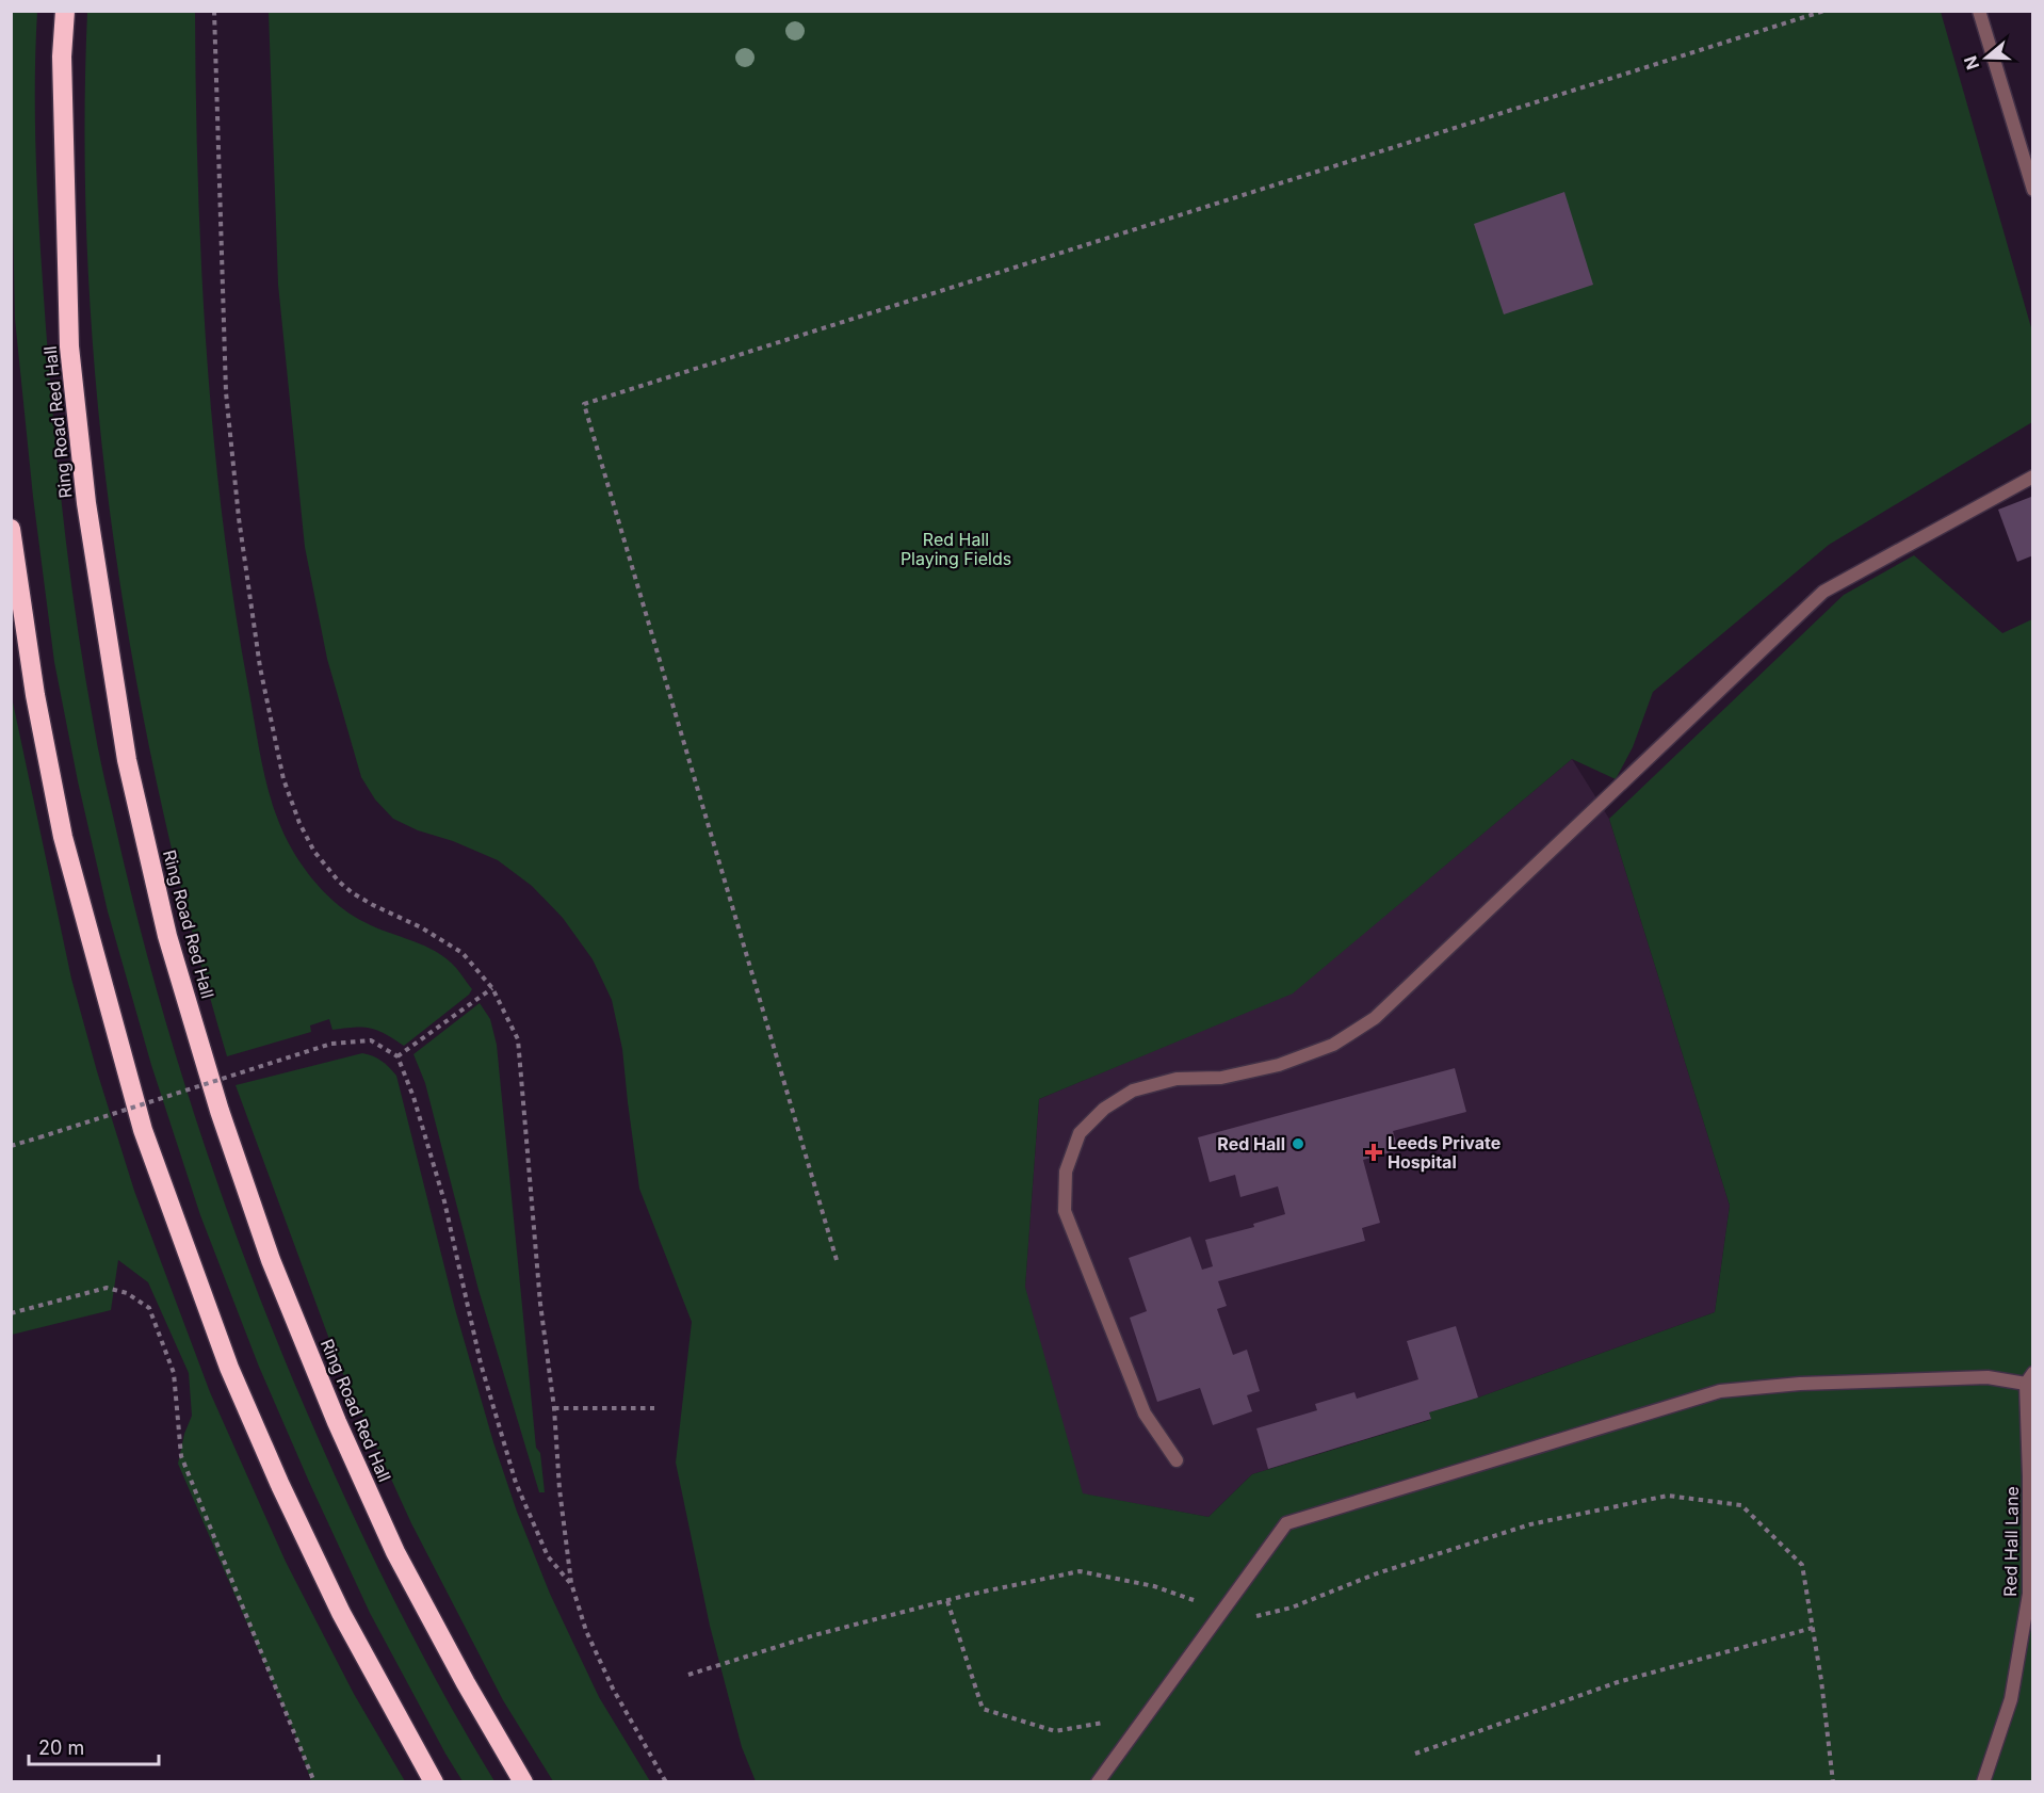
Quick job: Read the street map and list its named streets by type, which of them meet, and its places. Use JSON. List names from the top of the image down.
{
  "streets": {
    "highway": ["Ring Road Red Hall"],
    "street": ["Red Hall Lane"]
  },
  "parks": ["Red Hall Playing Fields"],
  "places": {
    "other": ["Red Hall"],
    "health": ["Leeds Private Hospital"]
  },
  "scale_bar": "20 m",
  "north": "left"
}
